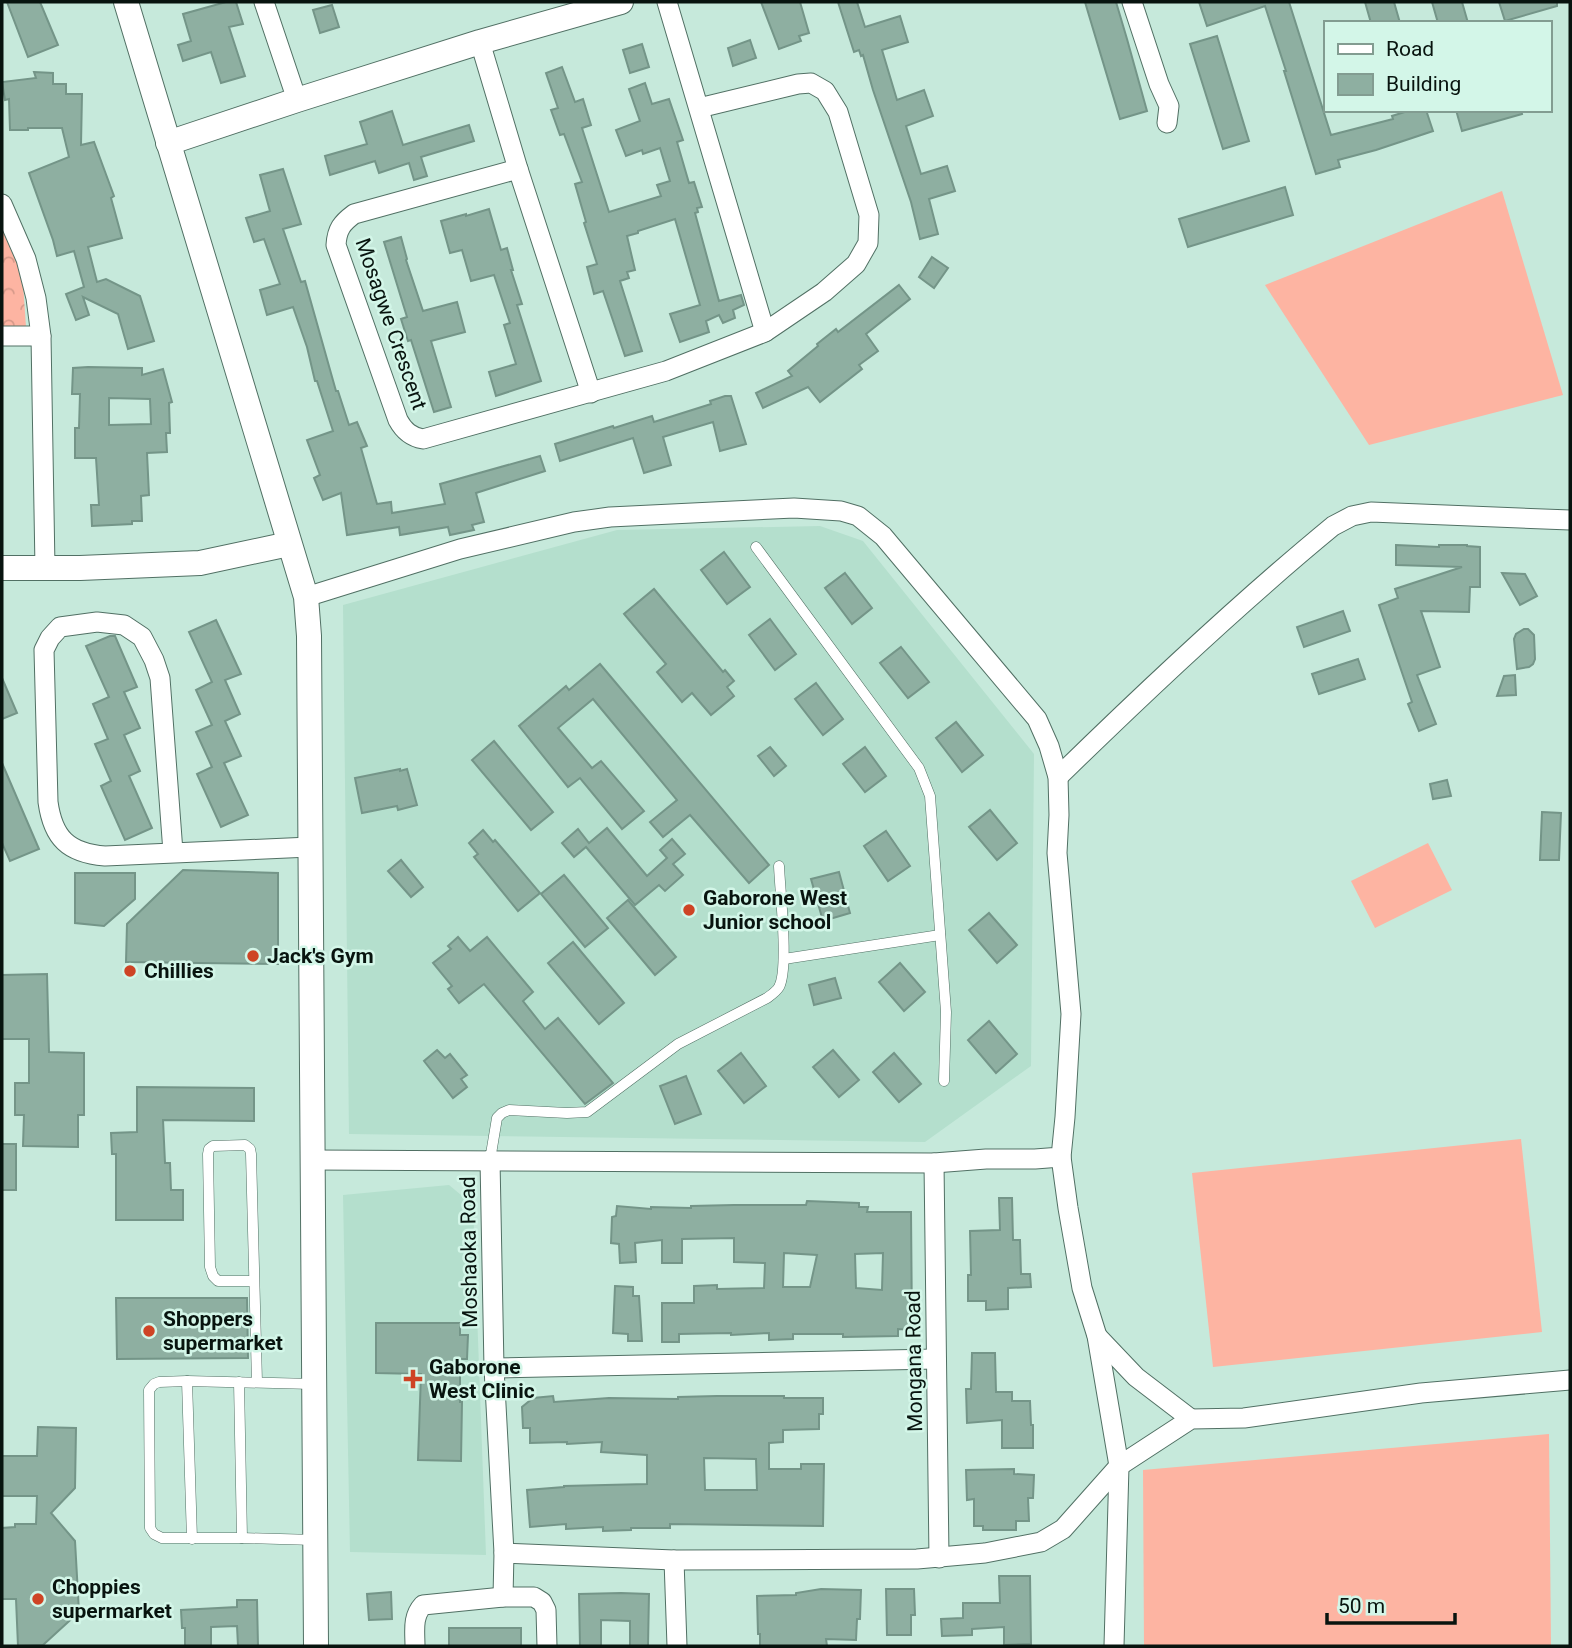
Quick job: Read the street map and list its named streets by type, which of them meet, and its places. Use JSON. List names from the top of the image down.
{
  "streets": {
    "street": ["Mosagwe Crescent", "Moshaoka Road", "Mongana Road"]
  },
  "places": {
    "other": [
      "Gaborone West Junior school",
      "Jack's Gym",
      "Chillies",
      "Shoppers supermarket",
      "Choppies supermarket"
    ],
    "health": ["Gaborone West Clinic"]
  },
  "legend": ["Road", "Building"],
  "scale_bar": "50 m"
}
